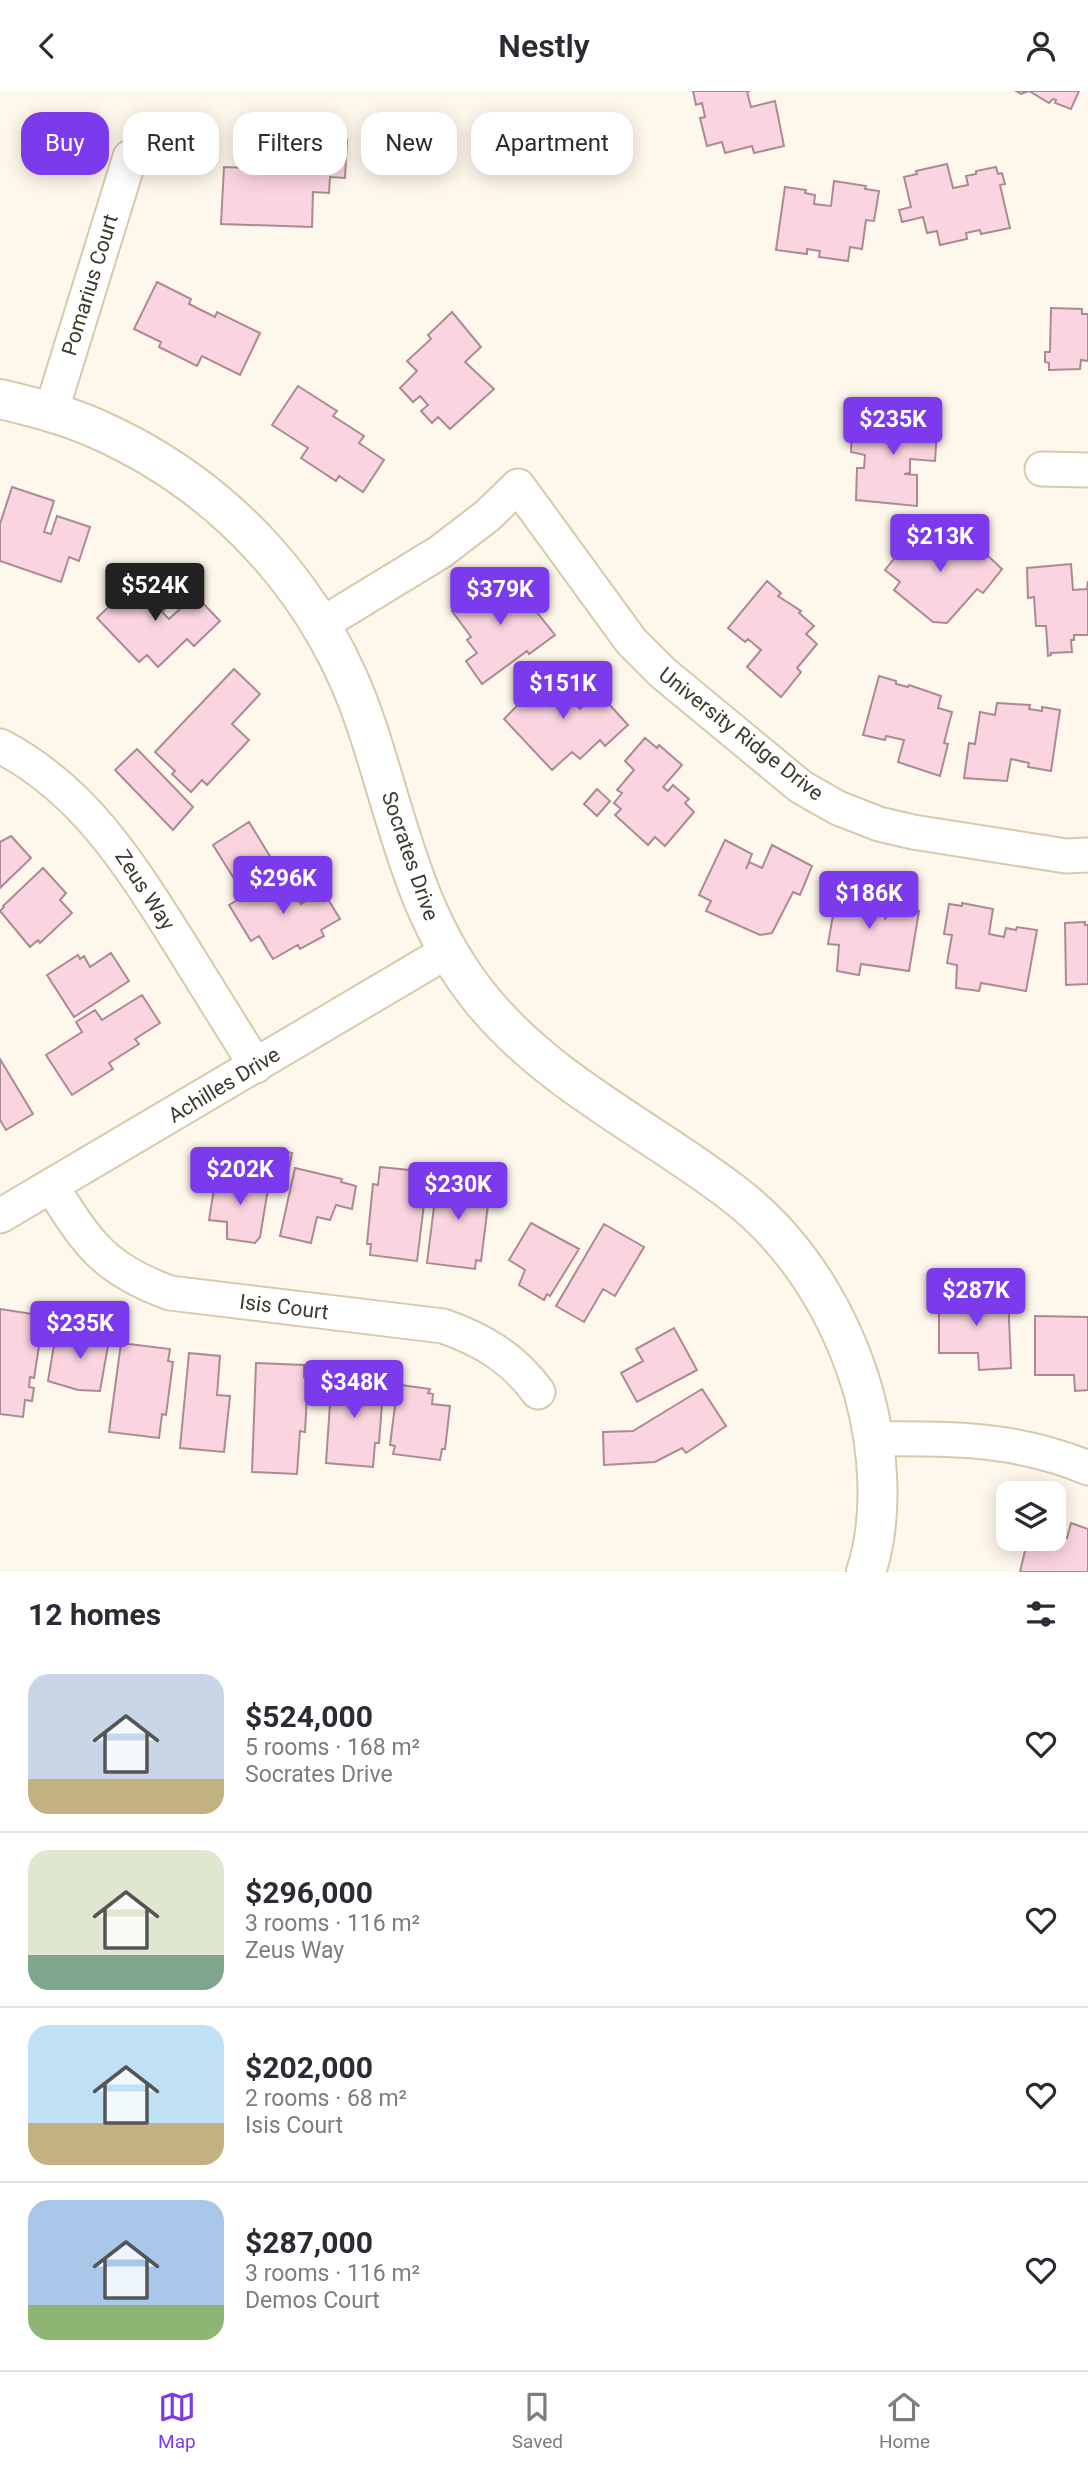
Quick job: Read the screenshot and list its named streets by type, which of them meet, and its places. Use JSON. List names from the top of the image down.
{
  "streets": {
    "street": [
      "Pomarius Court",
      "University Ridge Drive",
      "Socrates Drive",
      "Zeus Way",
      "Achilles Drive",
      "Isis Court"
    ]
  },
  "crossings": [
    ["Pomarius Court", "Socrates Drive"],
    ["University Ridge Drive", "Socrates Drive"],
    ["Socrates Drive", "Achilles Drive"],
    ["Zeus Way", "Achilles Drive"],
    ["Achilles Drive", "Isis Court"]
  ],
  "page": {
    "header": "Nestly",
    "chip": [
      "Buy",
      "Rent",
      "Filters",
      "New",
      "Apartment"
    ],
    "price": [
      "$235K",
      "$213K",
      "$524K",
      "$379K",
      "$151K",
      "$296K",
      "$186K",
      "$202K",
      "$230K",
      "$287K",
      "$235K",
      "$348K"
    ],
    "heading": "12 homes",
    "list": [
      {
        "name": "$524,000",
        "note": "5 rooms · 168 m² · Socrates Drive"
      },
      {
        "name": "$296,000",
        "note": "3 rooms · 116 m² · Zeus Way"
      },
      {
        "name": "$202,000",
        "note": "2 rooms · 68 m² · Isis Court"
      },
      {
        "name": "$287,000",
        "note": "3 rooms · 116 m² · Demos Court"
      }
    ],
    "tabs": ["Map", "Saved", "Home"]
  }
}
